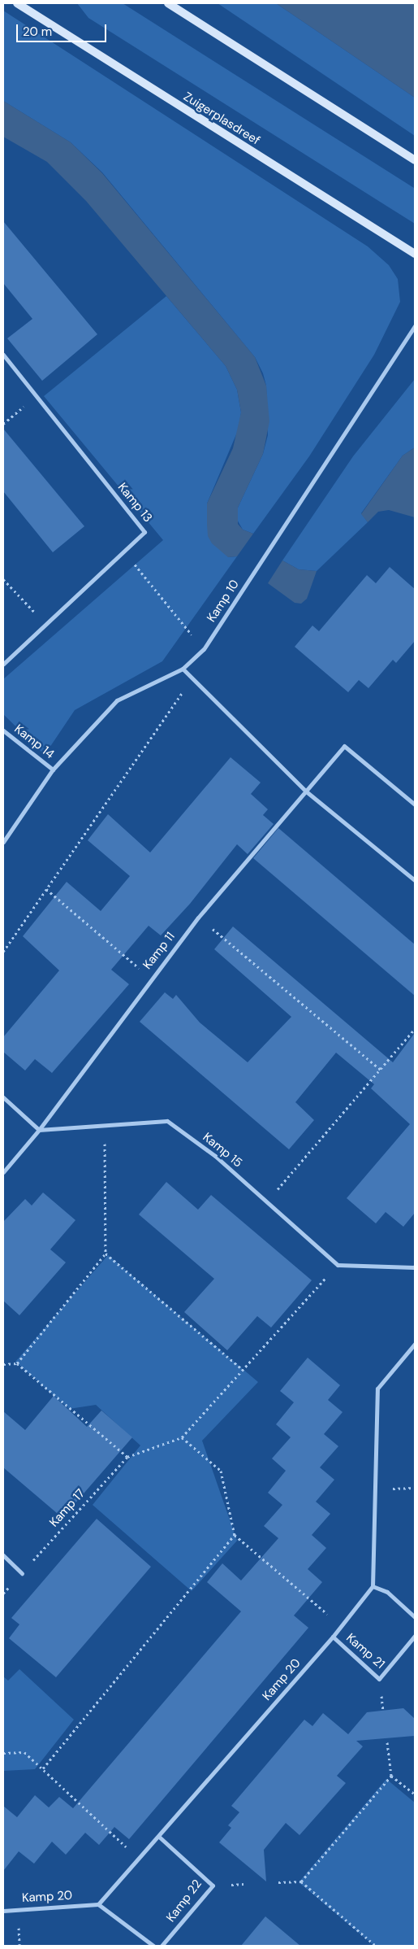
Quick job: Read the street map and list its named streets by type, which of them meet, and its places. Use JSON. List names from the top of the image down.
{
  "streets": {
    "main road": ["Zuigerplasdreef"],
    "street": [
      "Kamp 13",
      "Kamp 10",
      "Kamp 14",
      "Kamp 11",
      "Kamp 15",
      "Kamp 21",
      "Kamp 20",
      "Kamp 22"
    ],
    "path": ["Kamp 17"]
  },
  "crossings": [
    ["Kamp 10", "Kamp 14"],
    ["Kamp 11", "Kamp 15"],
    ["Kamp 21", "Kamp 20"],
    ["Kamp 20", "Kamp 22"]
  ],
  "scale_bar": "20 m"
}
